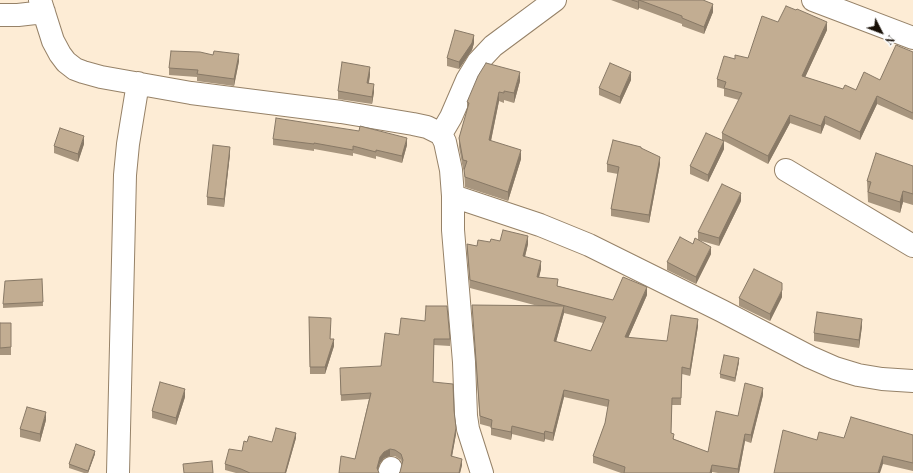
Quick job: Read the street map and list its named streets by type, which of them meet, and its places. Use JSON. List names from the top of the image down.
{
  "north": "bottom right"
}
